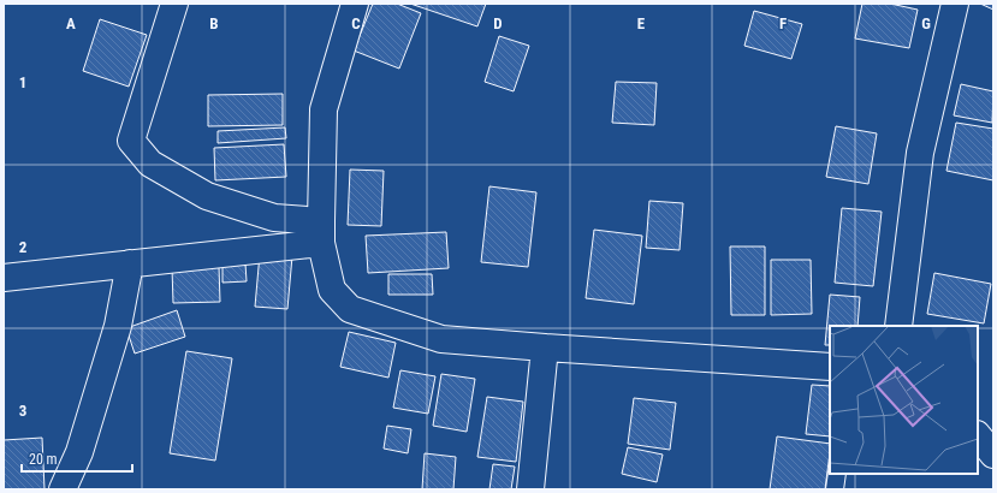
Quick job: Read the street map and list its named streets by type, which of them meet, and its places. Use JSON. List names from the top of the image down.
{
  "scale_bar": "20 m",
  "grid": {
    "columns": [
      "A",
      "B",
      "C",
      "D",
      "E",
      "F",
      "G"
    ],
    "rows": ["1", "2", "3"]
  }
}
